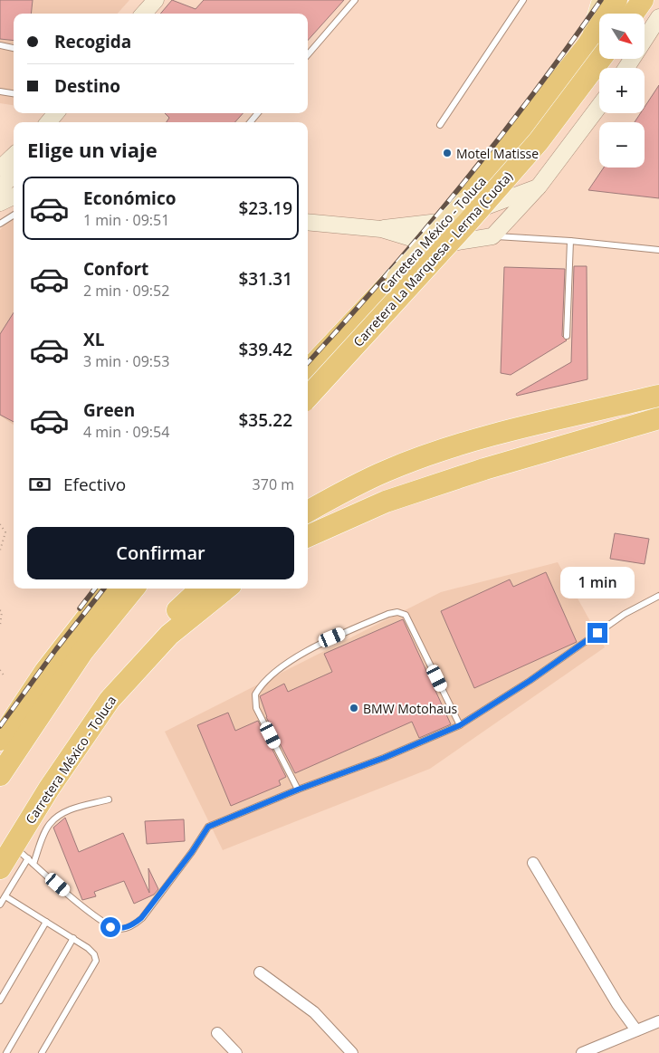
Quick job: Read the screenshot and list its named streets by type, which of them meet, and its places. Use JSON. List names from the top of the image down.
{
  "streets": {
    "highway": ["Carretera México - Toluca", "Carretera La Marquesa - Lerma (Cuota)"]
  },
  "crossings": [
    ["Carretera México - Toluca", "Carretera La Marquesa - Lerma (Cuota)"]
  ],
  "places": ["Motel Matisse", "BMW Motohaus"],
  "north": "bottom right",
  "page": {
    "map_buttons": ["+", "−"],
    "banner": ["Recogida", "Destino"],
    "heading": "Elige un viaje",
    "list": [
      {
        "name": "Económico",
        "note": "1 min · 09:51",
        "value": "$23.19"
      },
      {
        "name": "Confort",
        "note": "2 min · 09:52",
        "value": "$31.31"
      },
      {
        "name": "XL",
        "note": "3 min · 09:53",
        "value": "$39.42"
      },
      {
        "name": "Green",
        "note": "4 min · 09:54",
        "value": "$35.22"
      }
    ],
    "pay": ["Efectivo", "370 m"],
    "buttons": "Confirmar",
    "bubble": "1 min"
  }
}
